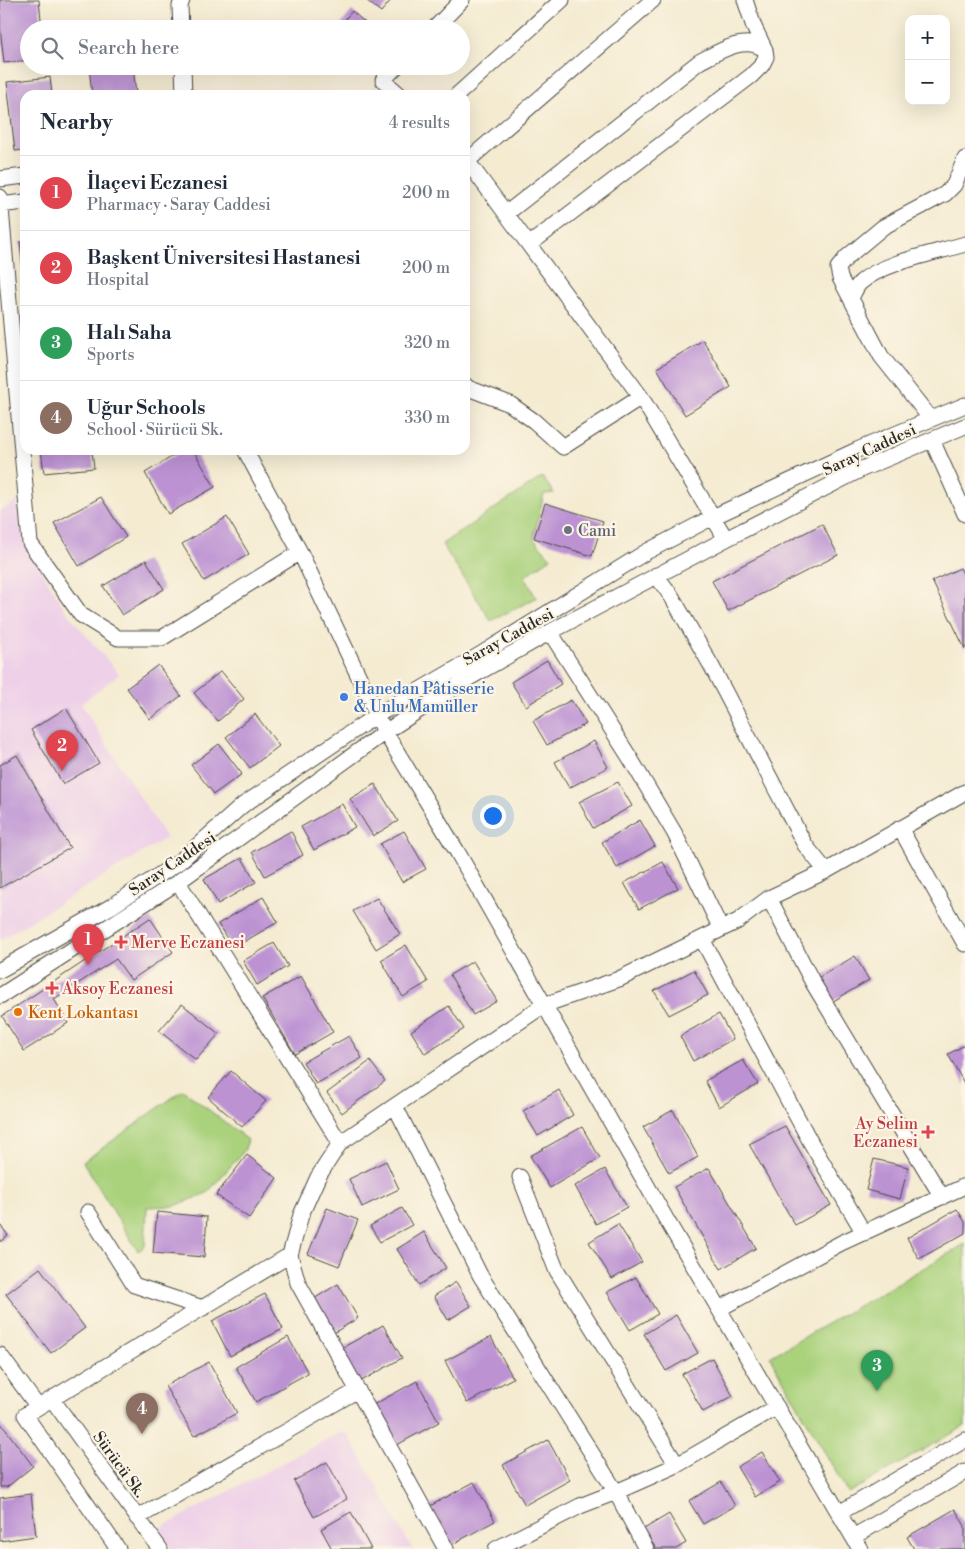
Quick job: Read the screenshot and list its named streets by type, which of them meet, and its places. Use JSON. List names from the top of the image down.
{
  "streets": {
    "street": ["Saray Caddesi", "Sürücü Sk."]
  },
  "places": {
    "other": ["Cami", "Hanedan Pâtisserie & Unlu Mamüller", "Kent Lokantası"],
    "health": ["Merve Eczanesi", "Aksoy Eczanesi", "Ay Selim Eczanesi"]
  },
  "page": {
    "map_buttons": ["+", "−"],
    "search": "Search here",
    "heading": ["Nearby", "4 results"],
    "list": [
      {
        "mark": "1",
        "name": "İlaçevi Eczanesi",
        "note": "Pharmacy · Saray Caddesi",
        "value": "200 m"
      },
      {
        "mark": "2",
        "name": "Başkent Üniversitesi Hastanesi",
        "note": "Hospital",
        "value": "200 m"
      },
      {
        "mark": "3",
        "name": "Halı Saha",
        "note": "Sports",
        "value": "320 m"
      },
      {
        "mark": "4",
        "name": "Uğur Schools",
        "note": "School · Sürücü Sk.",
        "value": "330 m"
      }
    ],
    "pins": [
      "2",
      "1",
      "3",
      "4"
    ]
  }
}
